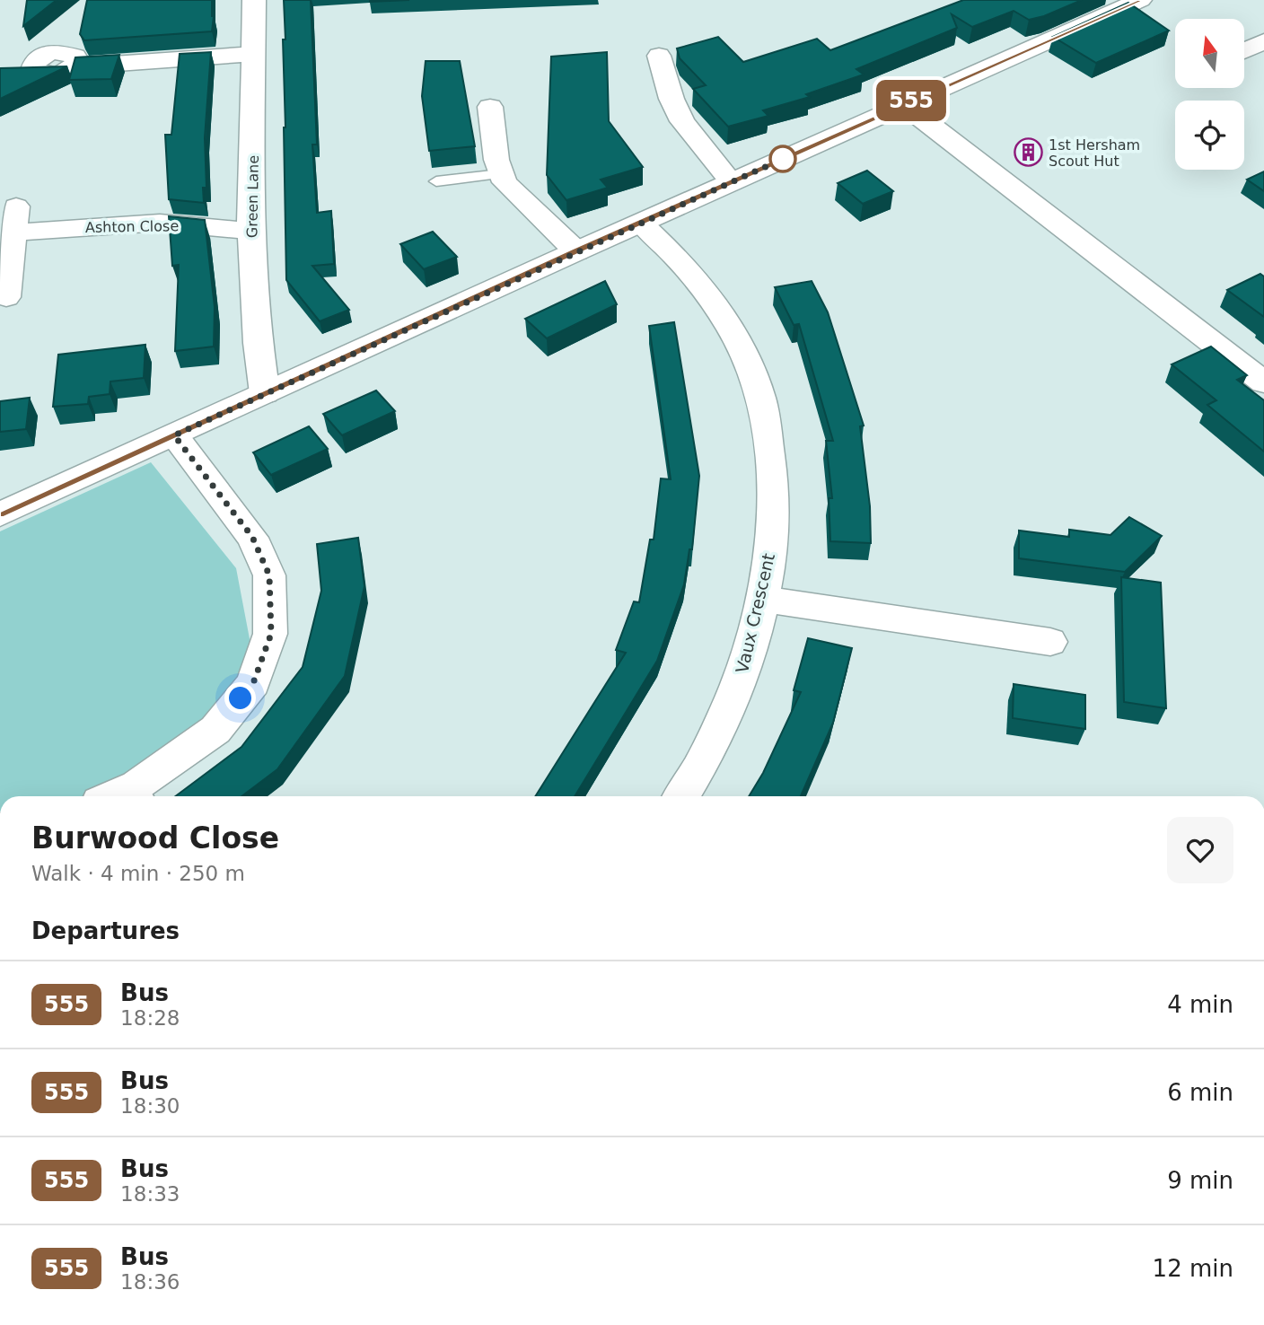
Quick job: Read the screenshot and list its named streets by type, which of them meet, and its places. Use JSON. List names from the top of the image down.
{
  "streets": {
    "street": ["Green Lane", "Ashton Close", "Vaux Crescent"]
  },
  "crossings": [
    ["Green Lane", "Ashton Close"]
  ],
  "places": {
    "building": ["1st Hersham Scout Hut"]
  },
  "lines": ["bus line 555"],
  "north": "top",
  "page": {
    "on_map": "555",
    "heading": [
      ["Burwood Close", "Walk · 4 min · 250 m"],
      "Departures"
    ],
    "list": [
      {
        "mark": "555",
        "name": "Bus",
        "note": "18:28",
        "value": "4 min"
      },
      {
        "mark": "555",
        "name": "Bus",
        "note": "18:30",
        "value": "6 min"
      },
      {
        "mark": "555",
        "name": "Bus",
        "note": "18:33",
        "value": "9 min"
      },
      {
        "mark": "555",
        "name": "Bus",
        "note": "18:36",
        "value": "12 min"
      }
    ]
  }
}
